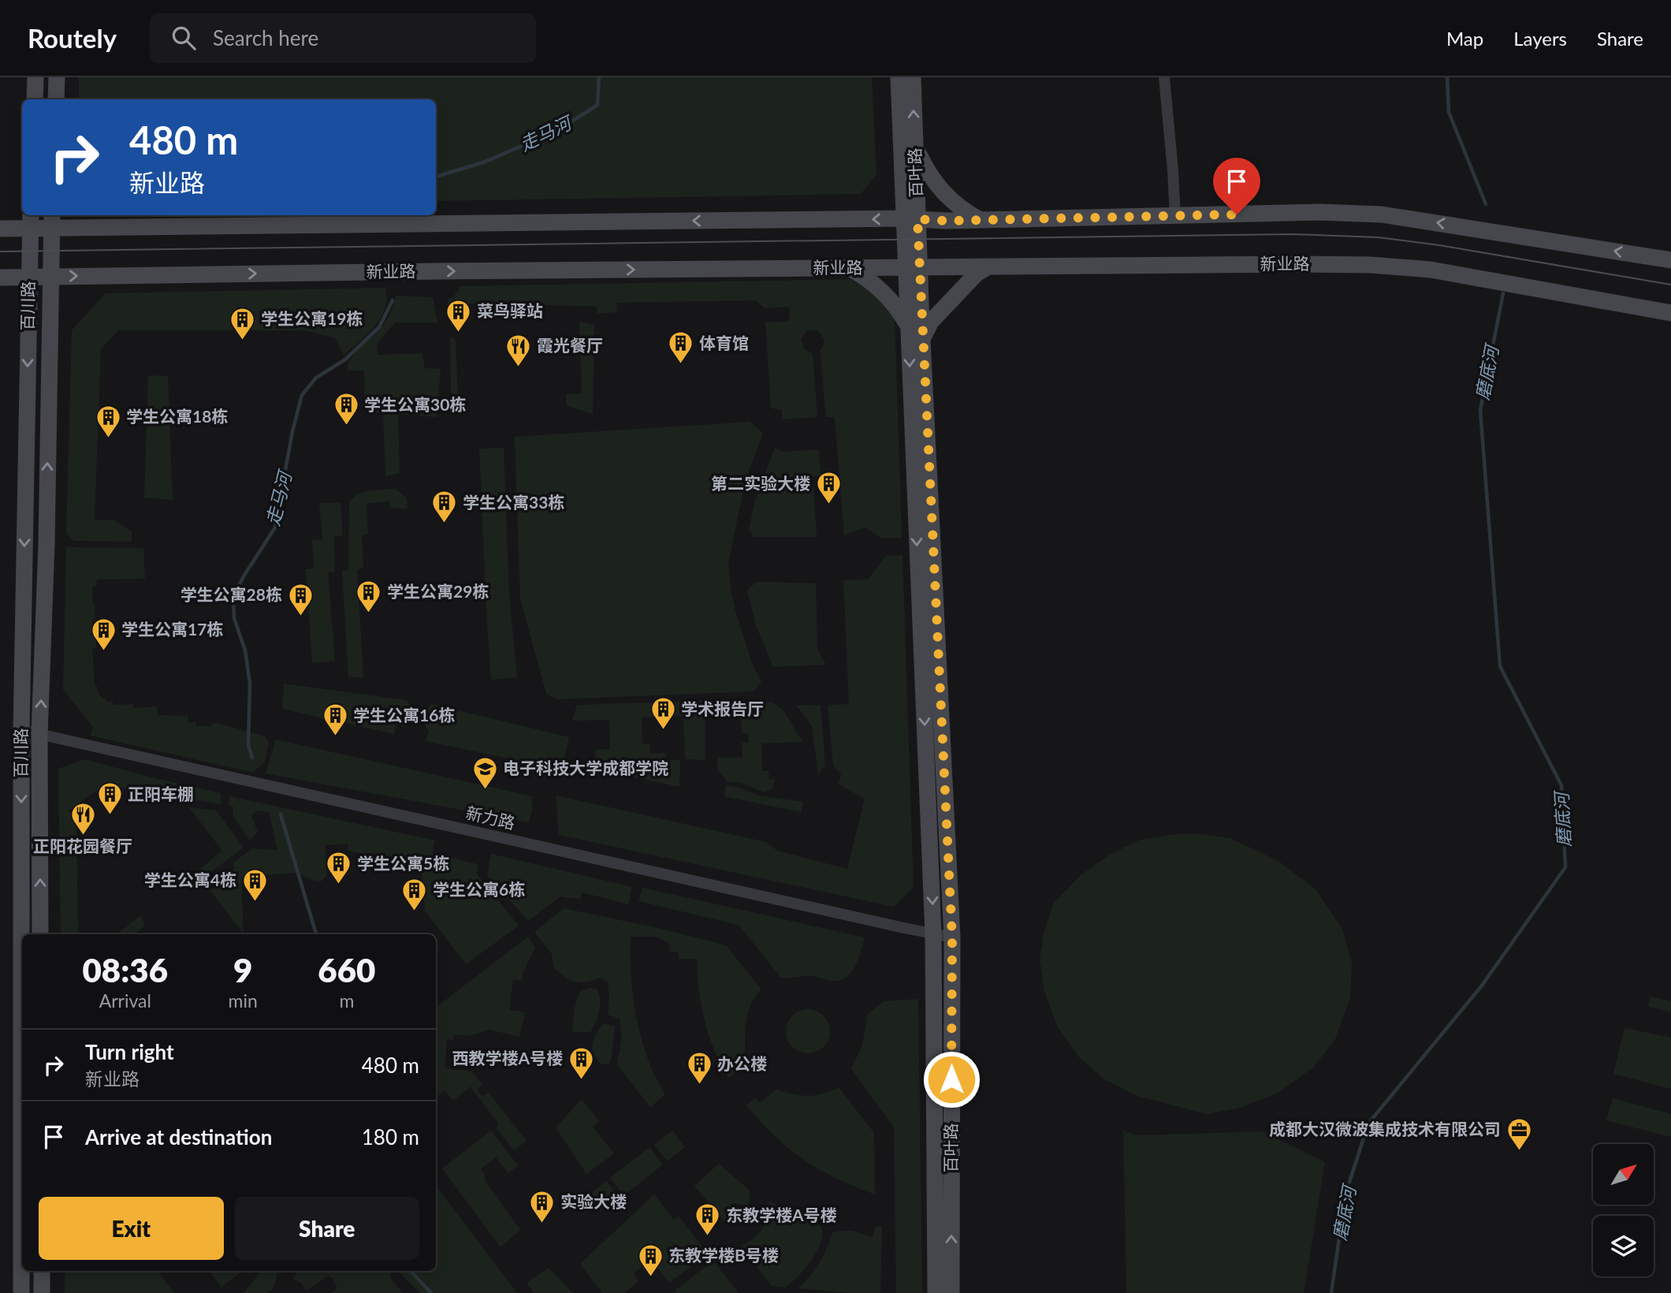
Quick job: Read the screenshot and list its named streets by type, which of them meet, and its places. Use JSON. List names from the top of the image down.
{
  "streets": {
    "street": [
      "百叶路",
      "新业路",
      "百川路",
      "新力路"
    ]
  },
  "crossings": [
    ["百叶路", "新业路"],
    ["百叶路", "新力路"],
    ["新业路", "百川路"],
    ["百川路", "新力路"]
  ],
  "water": ["走马河", "磨底河"],
  "places": {
    "building": [
      "菜鸟驿站",
      "学生公寓19栋",
      "体育馆",
      "学生公寓30栋",
      "学生公寓18栋",
      "第二实验大楼",
      "学生公寓33栋",
      "学生公寓29栋",
      "学生公寓28栋",
      "学生公寓17栋",
      "学术报告厅",
      "学生公寓16栋",
      "正阳车棚",
      "学生公寓5栋",
      "学生公寓4栋",
      "学生公寓6栋",
      "西教学楼A号楼",
      "办公楼",
      "实验大楼",
      "东教学楼A号楼",
      "东教学楼B号楼"
    ],
    "restaurant": ["霞光餐厅", "正阳花园餐厅"],
    "school or university": ["电子科技大学成都学院"],
    "office": ["成都大汉微波集成技术有限公司"]
  },
  "north": "top right",
  "page": {
    "header": "Routely",
    "search": "Search here",
    "nav": ["Map", "Layers", "Share"],
    "turn": ["480 m", "新业路"],
    "eta": [
      "08:36",
      "Arrival",
      "9",
      "min",
      "660",
      "m"
    ],
    "list": [
      {
        "name": "Turn right",
        "note": "新业路",
        "value": "480 m"
      },
      {
        "name": "Arrive at destination",
        "value": "180 m"
      }
    ],
    "buttons": ["Exit", "Share"]
  }
}
